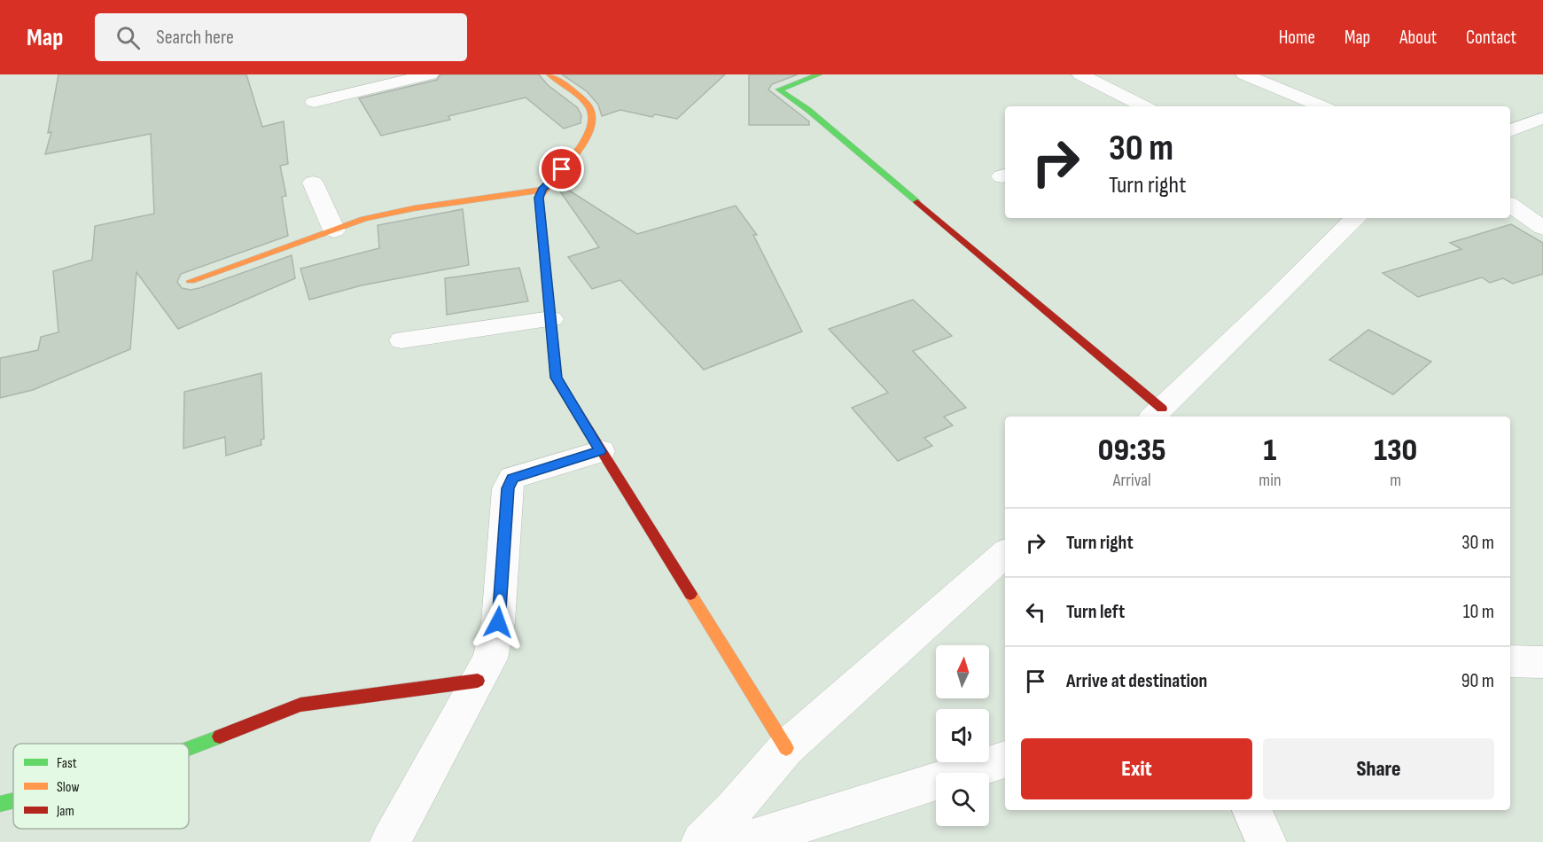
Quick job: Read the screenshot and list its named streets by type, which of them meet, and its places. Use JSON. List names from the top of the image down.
{
  "legend": ["Fast", "Slow", "Jam"],
  "north": "top",
  "page": {
    "header": "Map",
    "search": "Search here",
    "nav": [
      "Home",
      "Map",
      "About",
      "Contact"
    ],
    "turn": ["30 m", "Turn right"],
    "eta": [
      "09:35",
      "Arrival",
      "1",
      "min",
      "130",
      "m"
    ],
    "list": [
      {
        "name": "Turn right",
        "value": "30 m"
      },
      {
        "name": "Turn left",
        "value": "10 m"
      },
      {
        "name": "Arrive at destination",
        "value": "90 m"
      }
    ],
    "buttons": ["Exit", "Share"]
  }
}
